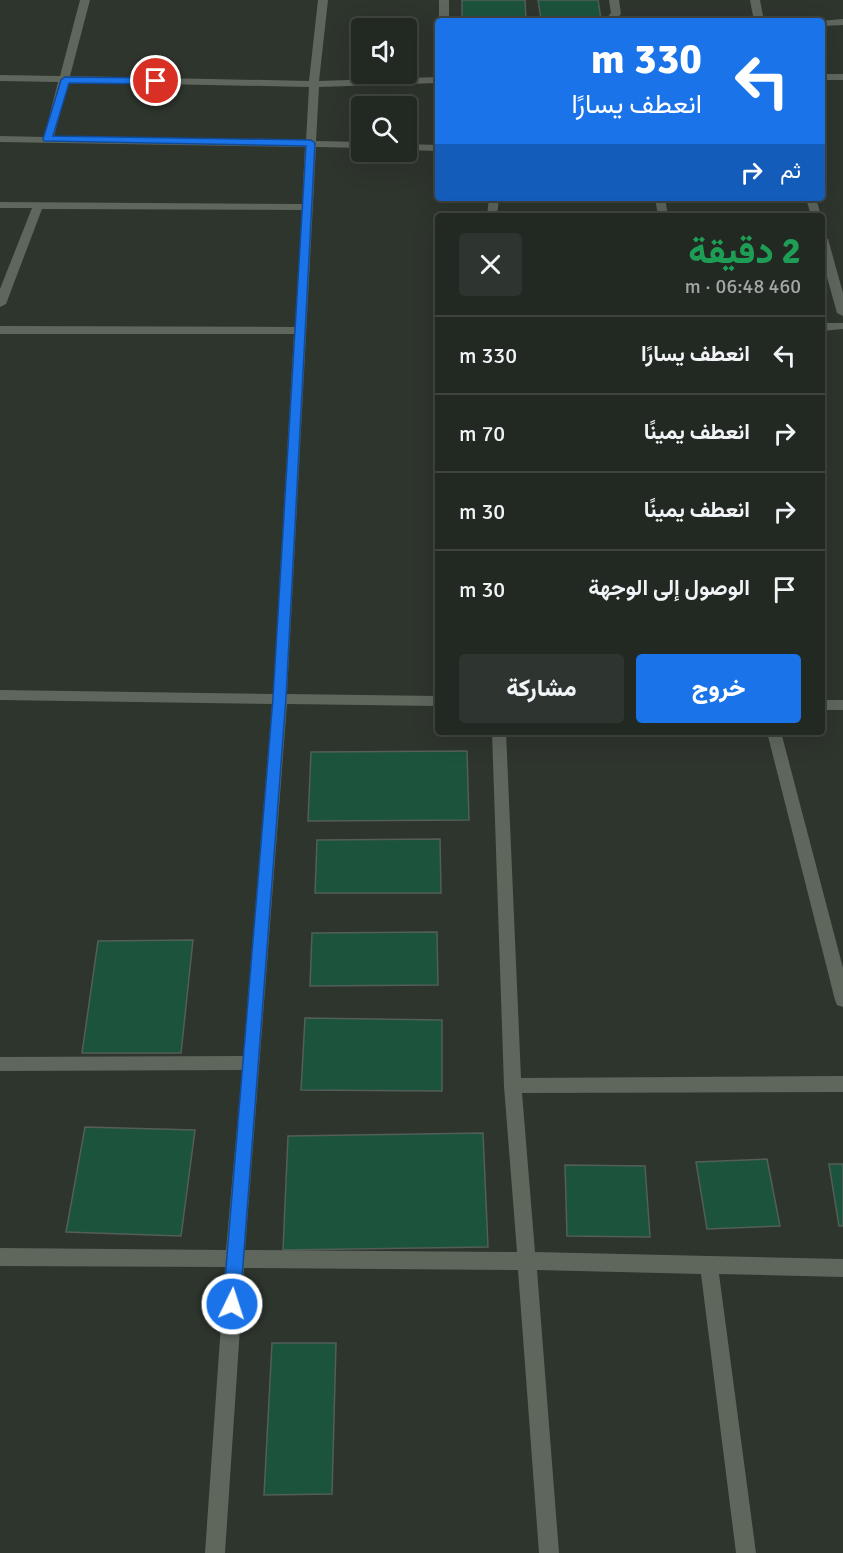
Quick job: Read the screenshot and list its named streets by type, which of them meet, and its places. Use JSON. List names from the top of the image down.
{
  "page": {
    "turn": ["330 m", "انعطف يسارًا"],
    "then": "ثم",
    "heading": ["2 دقيقة", "460 m · 06:48"],
    "list": [
      {
        "name": "انعطف يسارًا",
        "value": "330 m"
      },
      {
        "name": "انعطف يمينًا",
        "value": "70 m"
      },
      {
        "name": "انعطف يمينًا",
        "value": "30 m"
      },
      {
        "name": "الوصول إلى الوجهة",
        "value": "30 m"
      }
    ],
    "buttons": ["خروج", "مشاركة"]
  }
}
